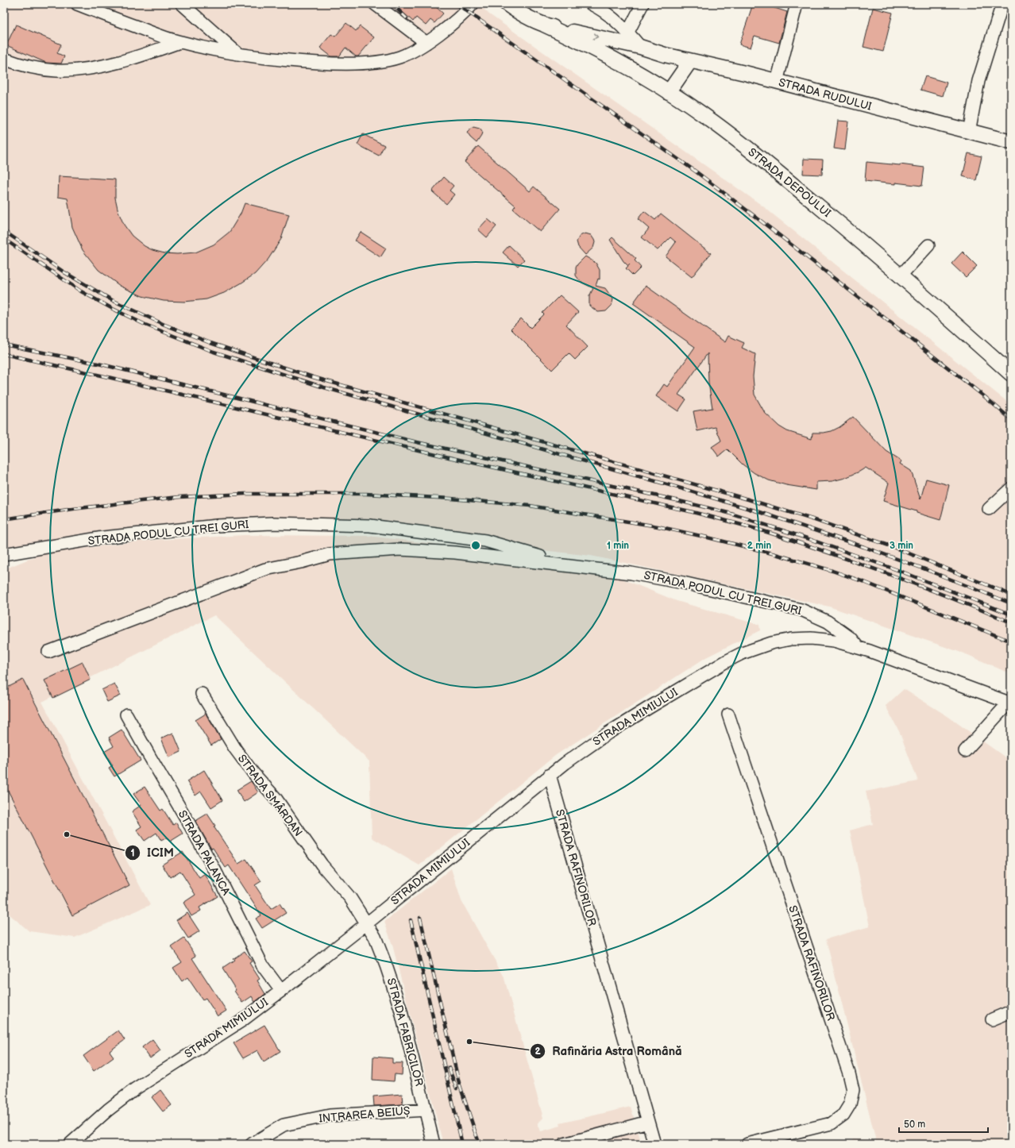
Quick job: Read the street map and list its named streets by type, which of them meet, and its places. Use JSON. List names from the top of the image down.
{
  "streets": {
    "main road": ["STRADA RUDULUI", "STRADA DEPOULUI"],
    "street": [
      "STRADA PODUL CU TREI GURI",
      "STRADA MIMIULUI",
      "STRADA SMÂRDAN",
      "STRADA PALANCA",
      "STRADA RAFINORILOR",
      "STRADA FABRICILOR",
      "INTRAREA BEIUȘ"
    ]
  },
  "crossings": [
    ["STRADA RUDULUI", "STRADA DEPOULUI"],
    ["STRADA PODUL CU TREI GURI", "STRADA MIMIULUI"],
    ["STRADA MIMIULUI", "STRADA SMÂRDAN"],
    ["STRADA MIMIULUI", "STRADA PALANCA"],
    ["STRADA MIMIULUI", "STRADA RAFINORILOR"],
    ["STRADA MIMIULUI", "STRADA FABRICILOR"],
    ["STRADA SMÂRDAN", "STRADA FABRICILOR"],
    ["STRADA FABRICILOR", "INTRAREA BEIUȘ"]
  ],
  "places": ["ICIM", "Rafinăria Astra Română"],
  "scale_bar": "50 m",
  "rings": ["1 min", "2 min", "3 min"]
}
